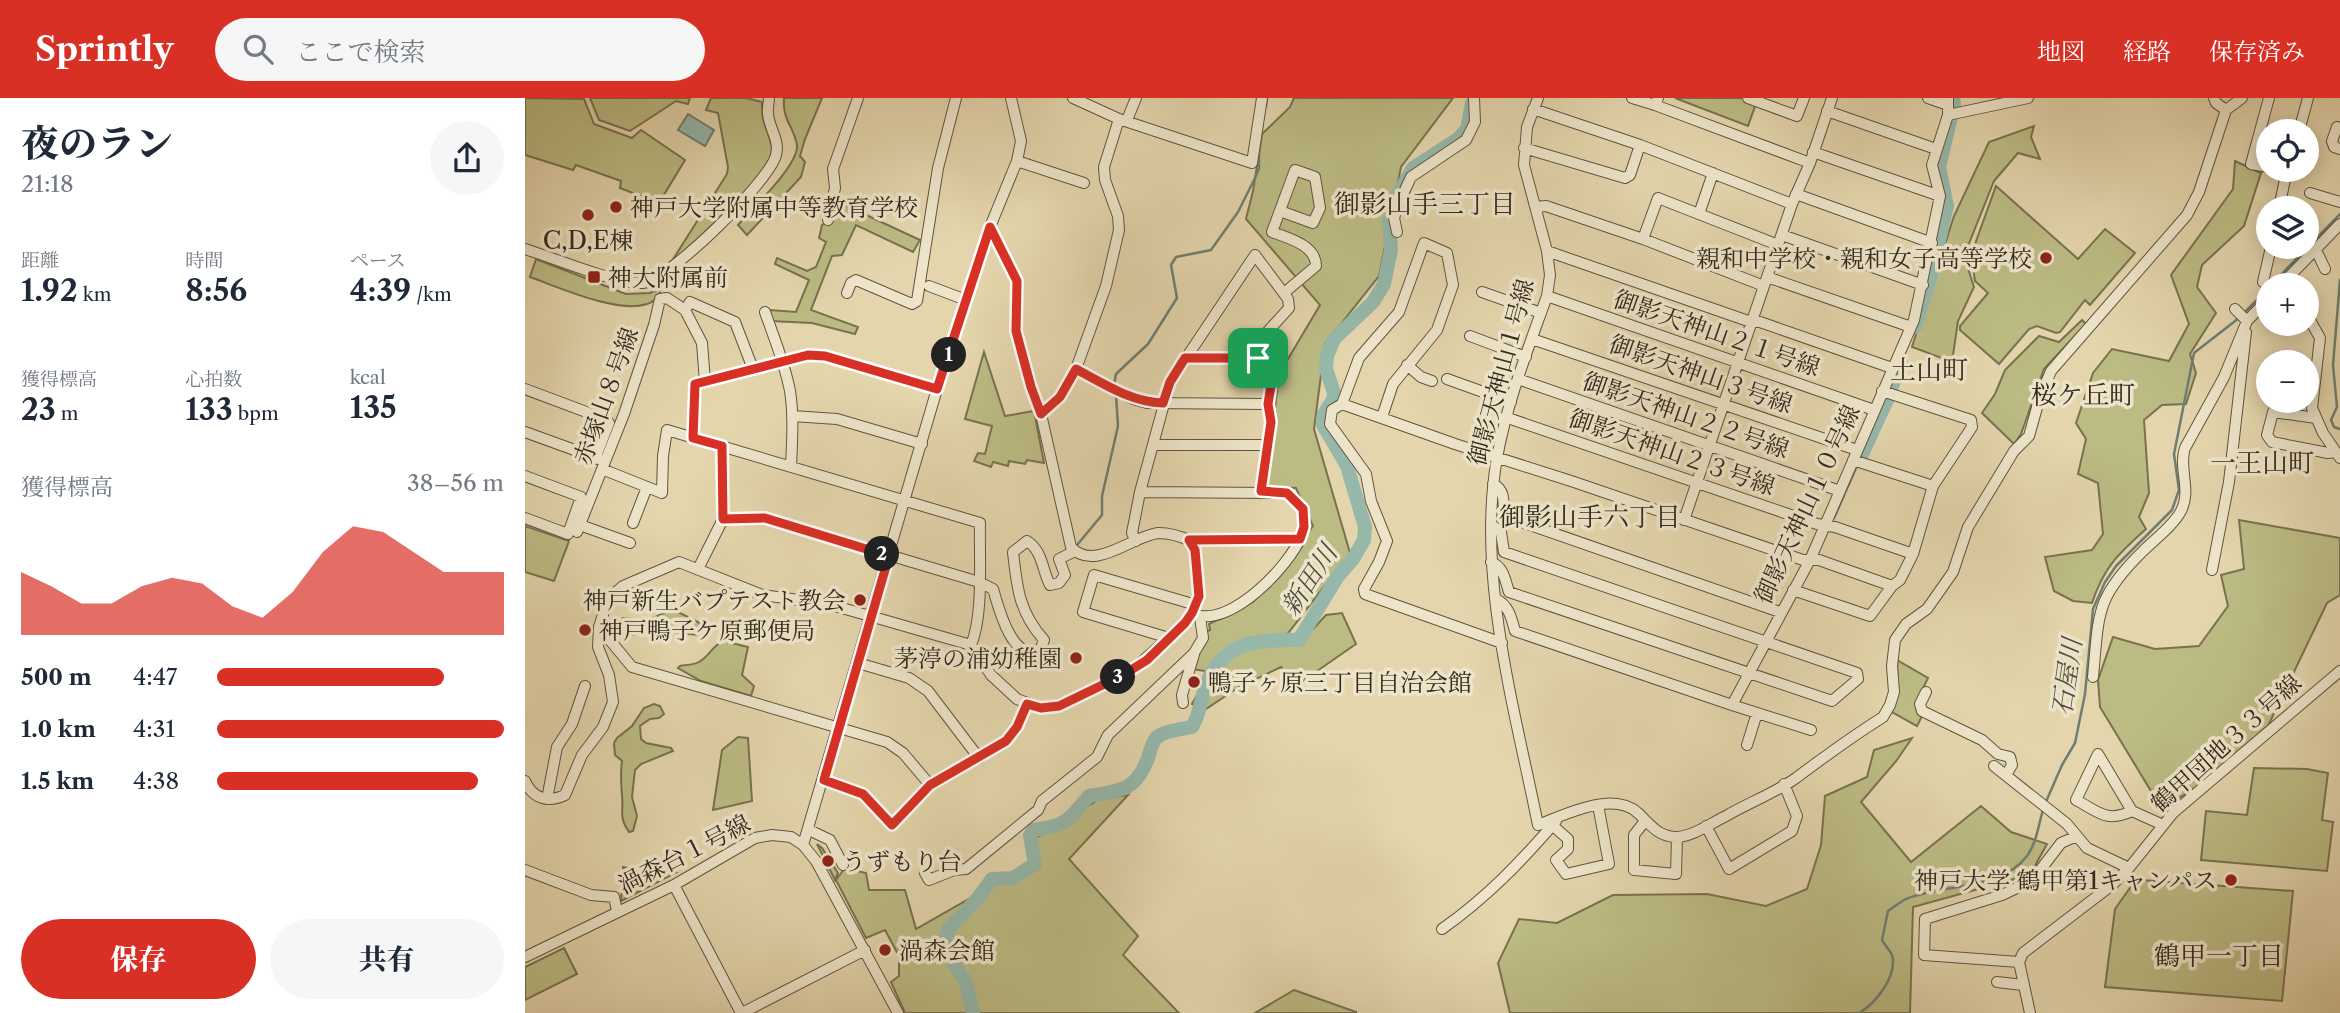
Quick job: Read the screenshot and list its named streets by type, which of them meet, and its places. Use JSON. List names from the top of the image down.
{
  "streets": {
    "street": [
      "御影天神山２１号線",
      "御影天神山１号線",
      "御影天神山３号線",
      "赤塚山８号線",
      "御影天神山２２号線",
      "御影天神山２３号線",
      "御影天神山１０号線",
      "鶴甲団地３３号線",
      "渦森台１号線"
    ]
  },
  "crossings": [
    ["御影天神山２１号線", "御影天神山１号線"],
    ["御影天神山２１号線", "御影天神山１０号線"],
    ["御影天神山１号線", "御影天神山３号線"],
    ["御影天神山１号線", "御影天神山２２号線"],
    ["御影天神山１号線", "御影天神山２３号線"],
    ["御影天神山３号線", "御影天神山１０号線"],
    ["御影天神山２２号線", "御影天神山１０号線"],
    ["御影天神山２３号線", "御影天神山１０号線"]
  ],
  "districts": [
    "御影山手三丁目",
    "土山町",
    "桜ケ丘町",
    "一王山町",
    "御影山手六丁目",
    "鶴甲一丁目"
  ],
  "water": ["新田川", "石屋川"],
  "places": {
    "other": [
      "神戸大学附属中等教育学校",
      "C,D,E棟",
      "親和中学校・親和女子高等学校",
      "神戸新生バプテスト教会",
      "神戸鴨子ケ原郵便局",
      "茅渟の浦幼稚園",
      "鴨子ヶ原三丁目自治会館",
      "うずもり台",
      "神戸大学 鶴甲第1キャンパス",
      "渦森会館"
    ],
    "transit": ["神大附属前"]
  },
  "page": {
    "header": "Sprintly",
    "search": "ここで検索",
    "nav": ["地図", "経路", "保存済み"],
    "heading": ["夜のラン", "21:18"],
    "map_buttons": ["+", "−"],
    "stats": [
      ["距離", "1.92 km"],
      ["時間", "8:56"],
      ["ペース", "4:39 /km"],
      ["獲得標高", "23 m"],
      ["心拍数", "133 bpm"],
      ["kcal", "135"]
    ],
    "pins": ["1", "2", "3"],
    "chart": ["獲得標高", "38–56 m"],
    "list": [
      {
        "name": "500 m",
        "note": "4:47"
      },
      {
        "name": "1.0 km",
        "note": "4:31"
      },
      {
        "name": "1.5 km",
        "note": "4:38"
      }
    ],
    "buttons": ["保存", "共有"]
  }
}
